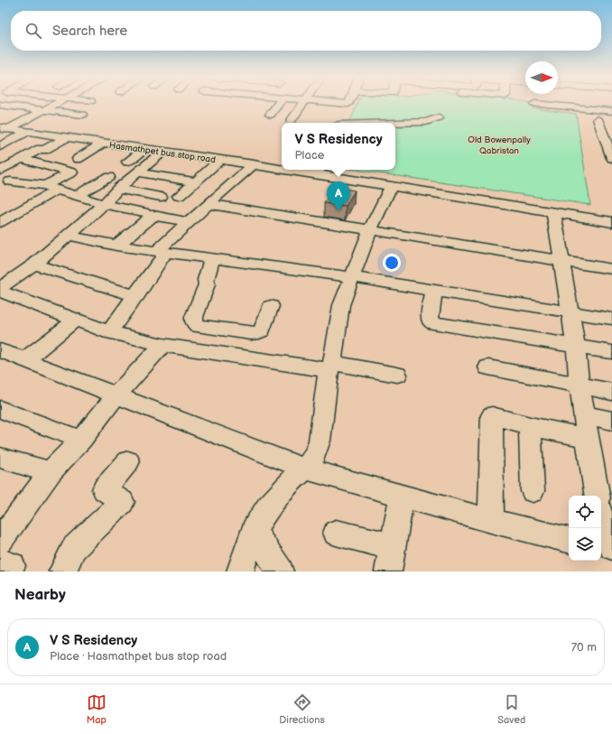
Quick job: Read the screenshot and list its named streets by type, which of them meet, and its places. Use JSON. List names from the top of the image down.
{
  "streets": {
    "street": ["Hasmathpet bus stop road"]
  },
  "parks": ["Old Bowenpally Qabristan"],
  "north": "right",
  "page": {
    "search": "Search here",
    "popup": ["V S Residency", "Place"],
    "pins": "A",
    "heading": "Nearby",
    "list": [
      {
        "mark": "A",
        "name": "V S Residency",
        "note": "Place · Hasmathpet bus stop road",
        "value": "70 m"
      }
    ],
    "nav": ["Map", "Directions", "Saved"]
  }
}
